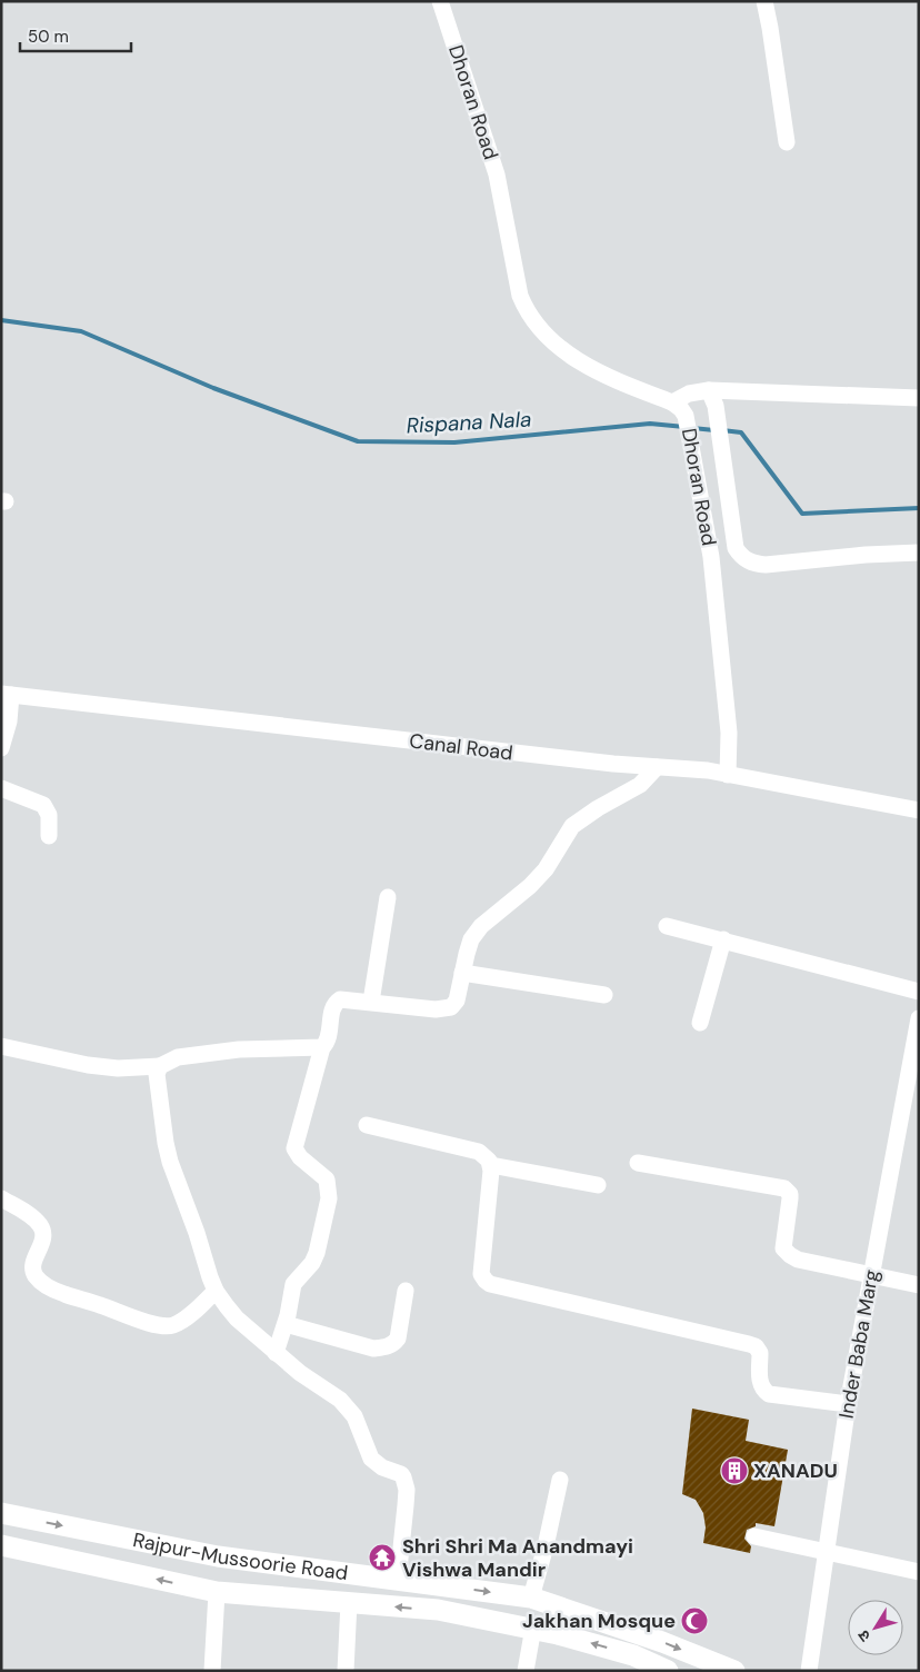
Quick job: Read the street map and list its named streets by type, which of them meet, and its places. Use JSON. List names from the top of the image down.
{
  "streets": {
    "main road": ["Rajpur-Mussoorie Road"],
    "street": ["Dhoran Road", "Canal Road", "Inder Baba Marg"]
  },
  "crossings": [
    ["Dhoran Road", "Canal Road"]
  ],
  "water": ["Rispana Nala"],
  "places": {
    "building": ["XANADU"],
    "temple": ["Shri Shri Ma Anandmayi Vishwa Mandir"],
    "mosque": ["Jakhan Mosque"]
  },
  "scale_bar": "50 m",
  "north": "bottom left"
}
